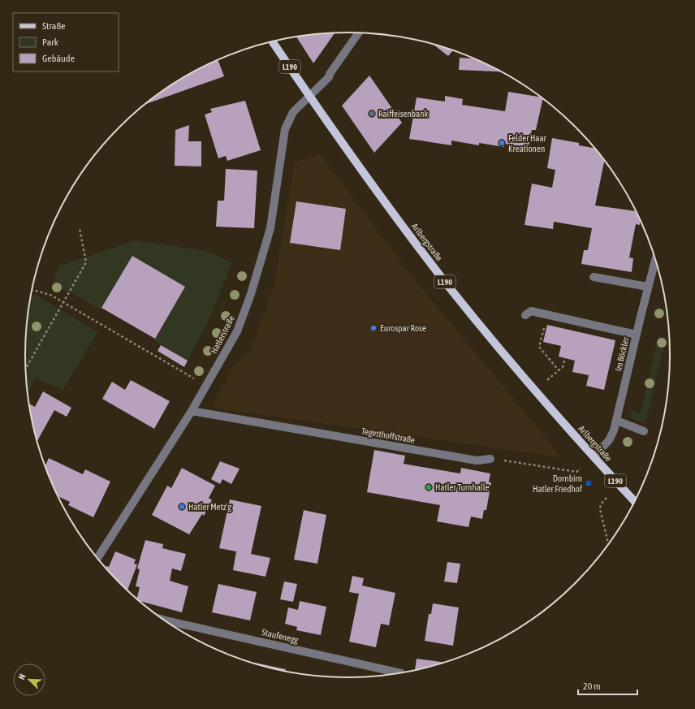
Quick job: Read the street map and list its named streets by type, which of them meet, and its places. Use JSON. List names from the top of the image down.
{
  "streets": {
    "main road": ["L190", "Arlbergstraße"],
    "street": [
      "Hatlerstraße",
      "Im Böckler",
      "Tegetthoffstraße",
      "Staufenegg"
    ]
  },
  "crossings": [
    ["Arlbergstraße", "Hatlerstraße"],
    ["Arlbergstraße", "Im Böckler"],
    ["Hatlerstraße", "Tegetthoffstraße"]
  ],
  "places": {
    "other": [
      "Raiffeisenbank",
      "Felder Haar Kreationen",
      "Eurospar Rose",
      "Hatler Turnhalle",
      "Hatler Metz'g"
    ],
    "transit": ["Dornbirn Hatler Friedhof"]
  },
  "legend": ["Straße", "Park", "Gebäude"],
  "scale_bar": "20 m",
  "north": "top left"
}
